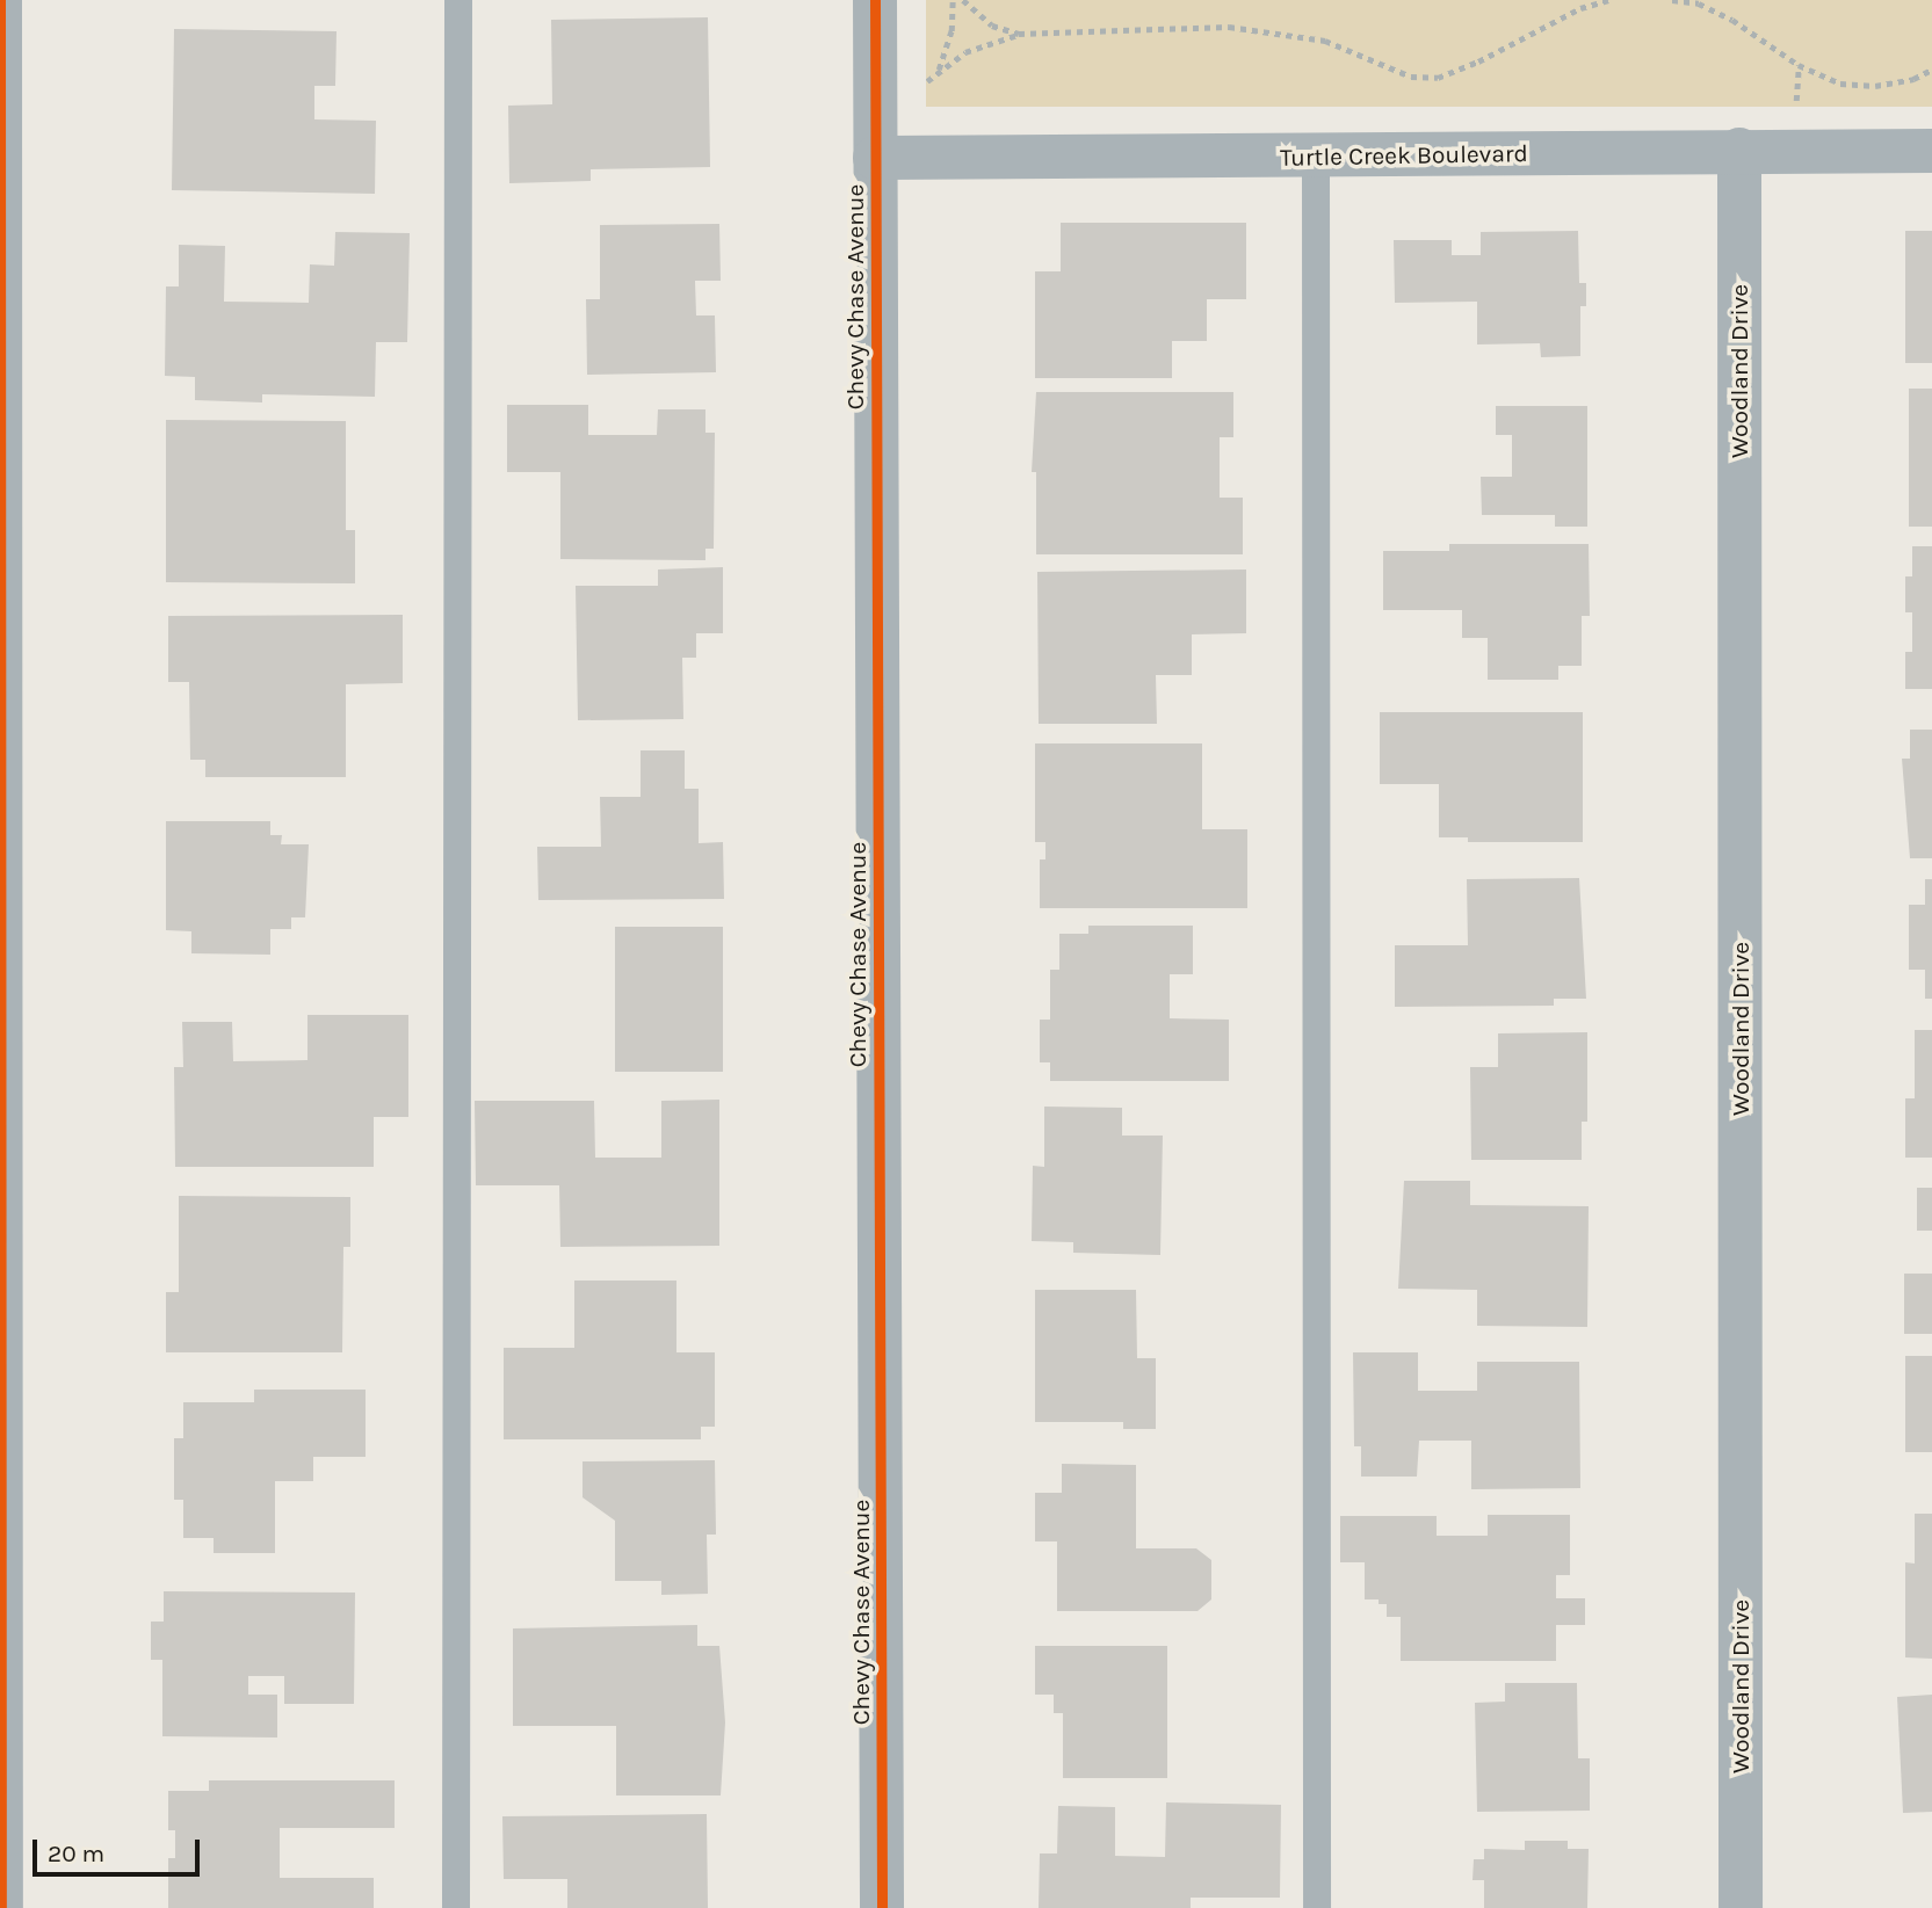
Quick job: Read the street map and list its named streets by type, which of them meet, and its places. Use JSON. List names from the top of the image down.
{
  "streets": {
    "street": ["Turtle Creek Boulevard", "Chevy Chase Avenue", "Woodland Drive"]
  },
  "crossings": [
    ["Turtle Creek Boulevard", "Chevy Chase Avenue"],
    ["Turtle Creek Boulevard", "Woodland Drive"]
  ],
  "scale_bar": "20 m"
}
